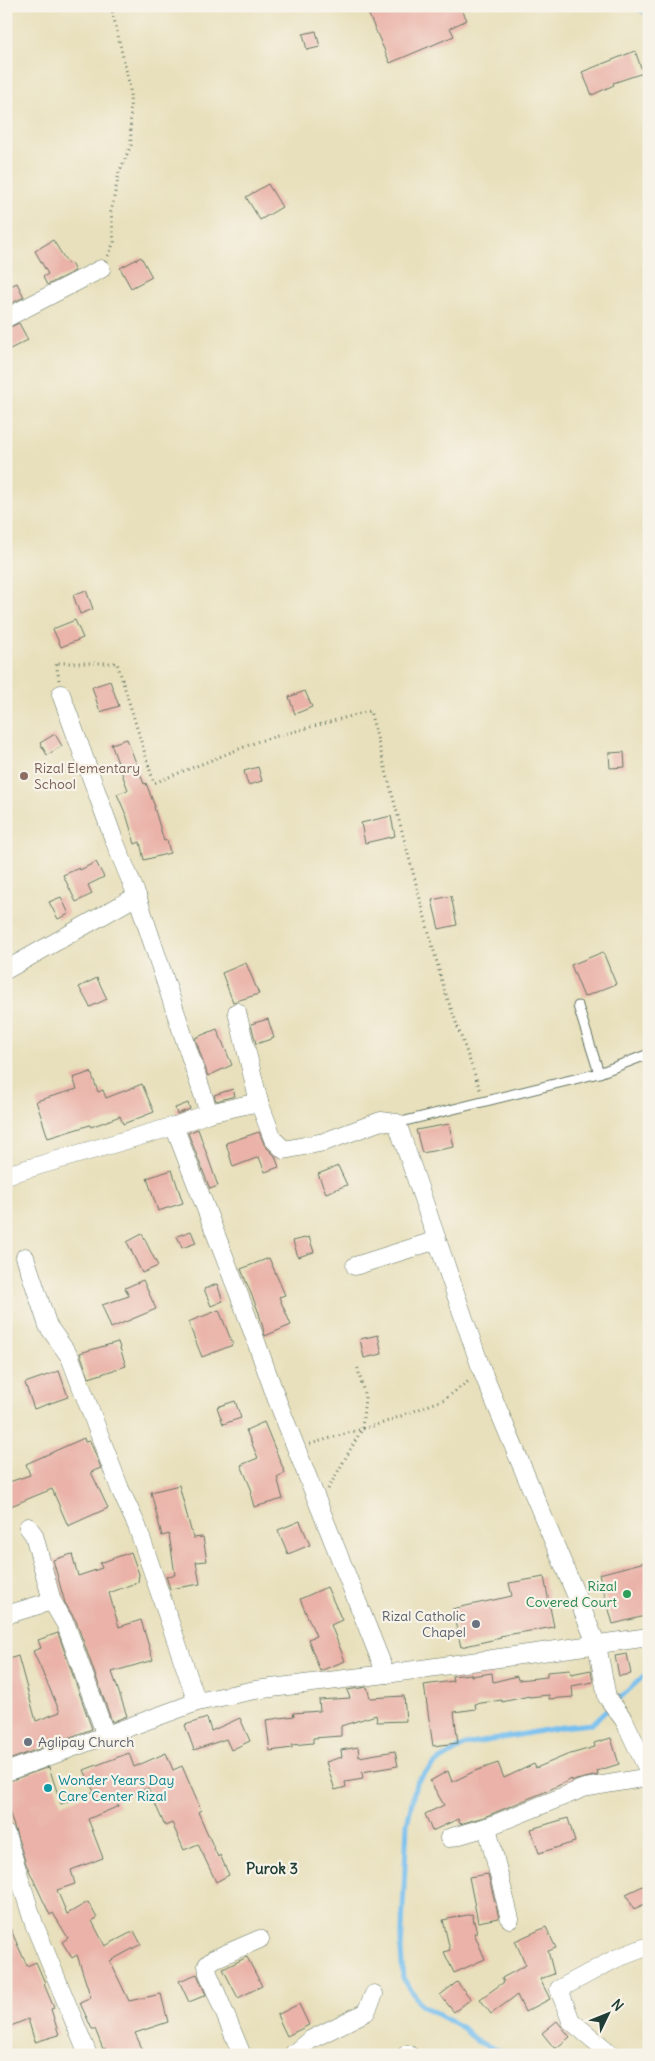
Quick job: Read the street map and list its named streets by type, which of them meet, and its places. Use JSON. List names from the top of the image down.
{
  "districts": ["Purok 3"],
  "places": [
    "Rizal Elementary School",
    "Rizal Covered Court",
    "Rizal Catholic Chapel",
    "Aglipay Church",
    "Wonder Years Day Care Center Rizal"
  ],
  "north": "top right"
}
